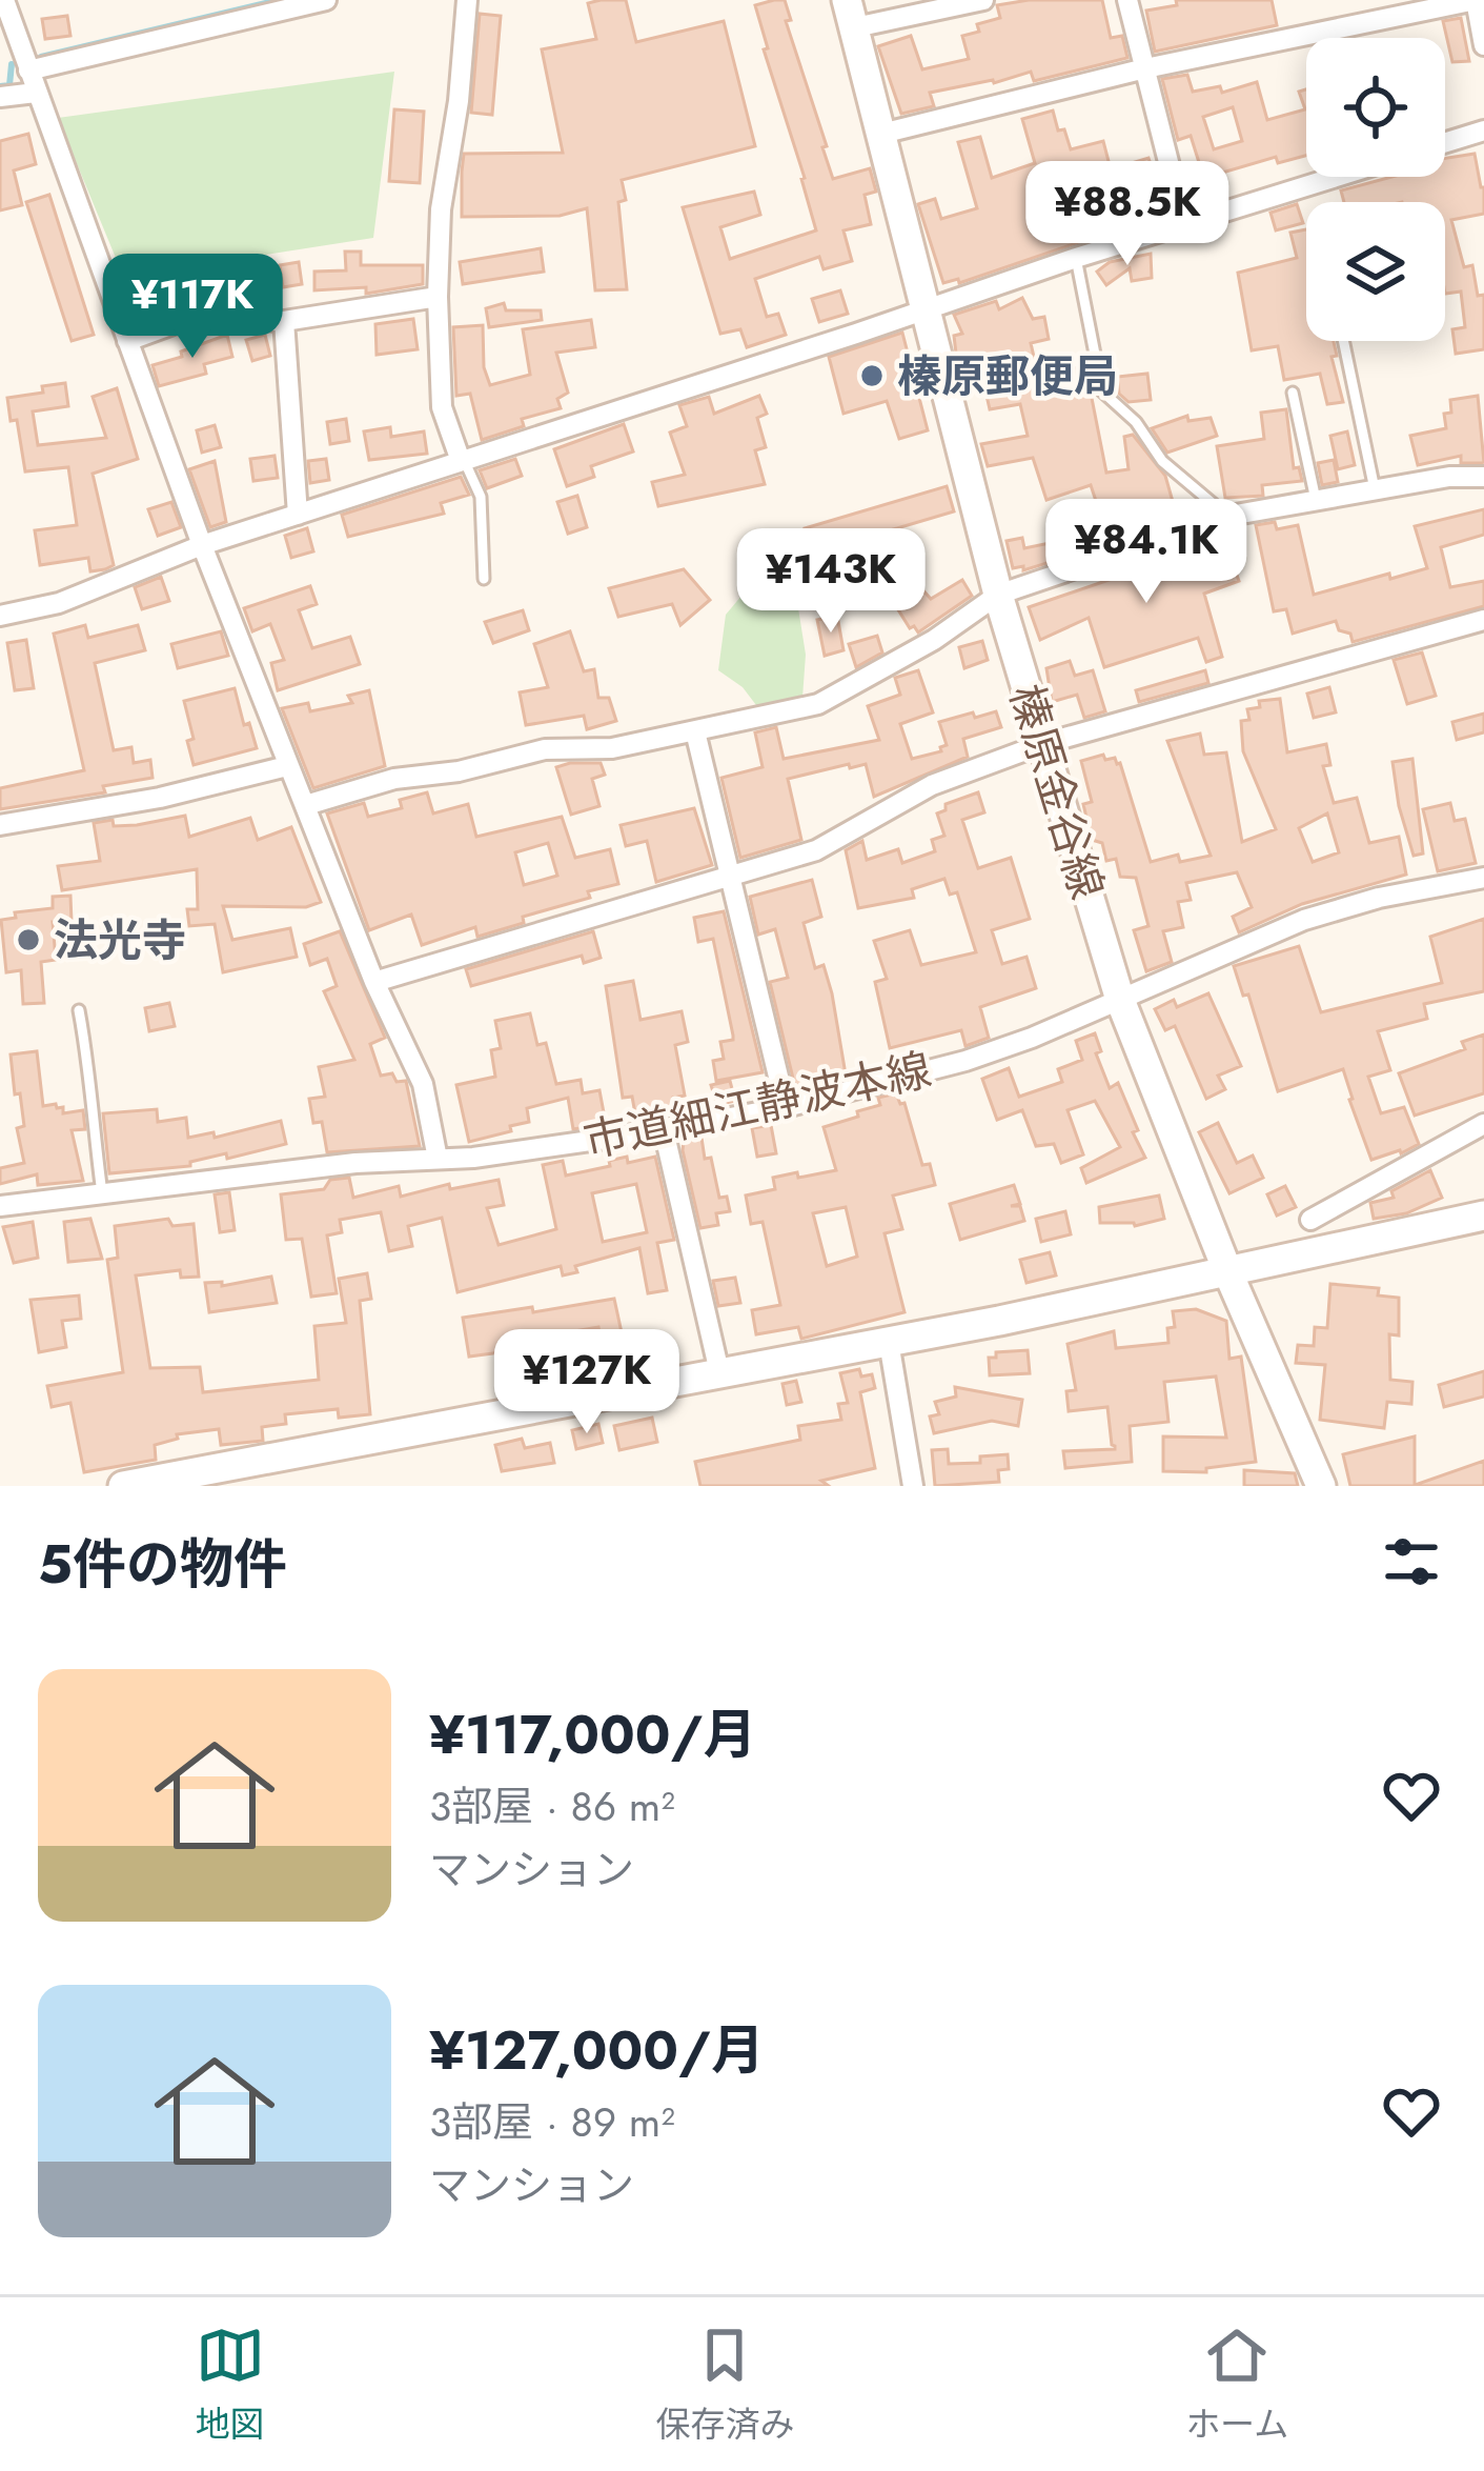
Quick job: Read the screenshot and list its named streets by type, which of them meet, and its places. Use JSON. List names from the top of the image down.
{
  "streets": {
    "main road": ["榛原金谷線"],
    "street": ["市道細江静波本線"]
  },
  "crossings": [
    ["榛原金谷線", "市道細江静波本線"]
  ],
  "places": ["榛原郵便局", "法光寺"],
  "page": {
    "price": [
      "¥88.5K",
      "¥117K",
      "¥84.1K",
      "¥143K",
      "¥127K"
    ],
    "heading": "5件の物件",
    "list": [
      {
        "name": "¥117,000/月",
        "note": "3部屋 · 86 m² · マンション"
      },
      {
        "name": "¥127,000/月",
        "note": "3部屋 · 89 m² · マンション"
      }
    ],
    "tabs": ["地図", "保存済み", "ホーム"]
  }
}
